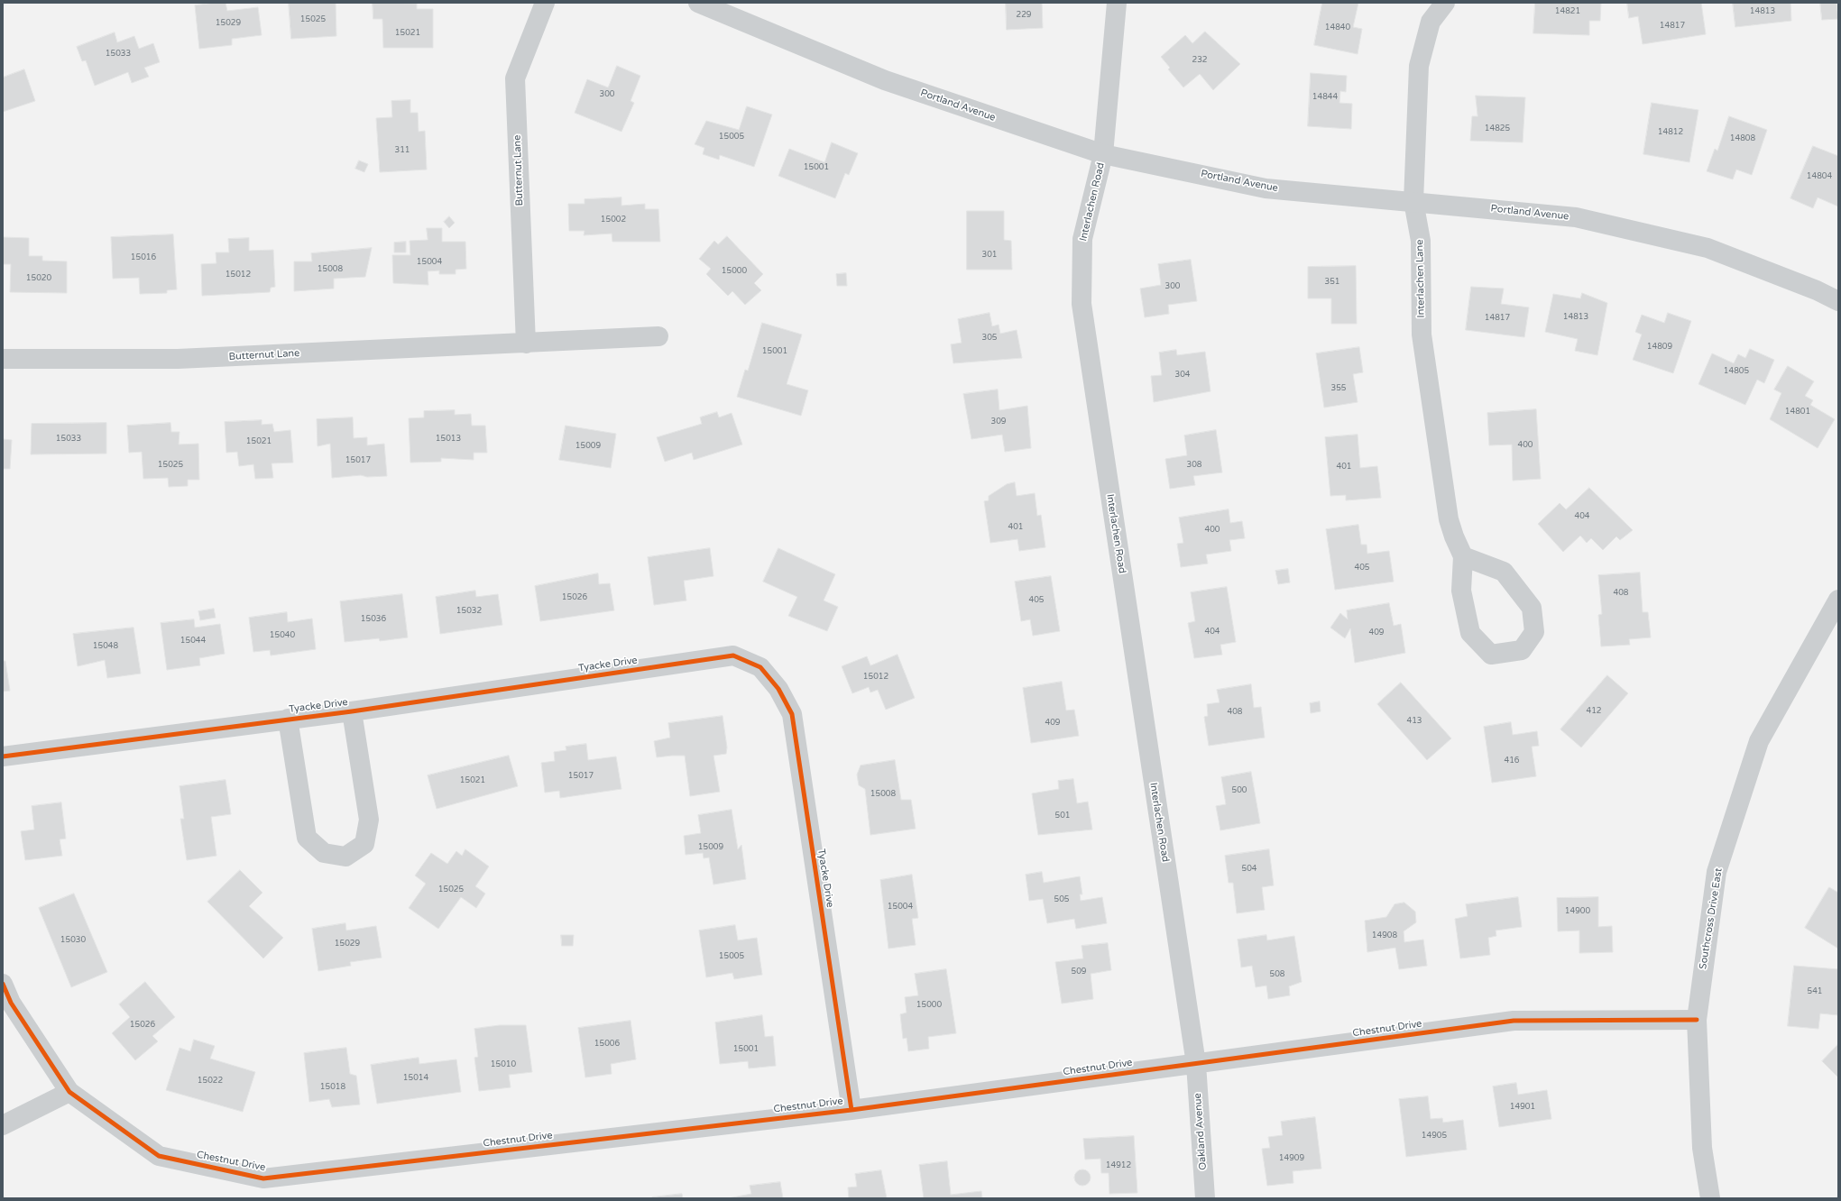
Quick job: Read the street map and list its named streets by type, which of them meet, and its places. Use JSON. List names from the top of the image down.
{
  "streets": {
    "street": [
      "Portland Avenue",
      "Butternut Lane",
      "Interlachen Road",
      "Interlachen Lane",
      "Tyacke Drive",
      "Southcross Drive East",
      "Chestnut Drive",
      "Oakland Avenue"
    ]
  },
  "crossings": [
    ["Portland Avenue", "Interlachen Road"],
    ["Portland Avenue", "Interlachen Lane"],
    ["Interlachen Road", "Chestnut Drive"],
    ["Interlachen Road", "Oakland Avenue"],
    ["Tyacke Drive", "Chestnut Drive"],
    ["Southcross Drive East", "Chestnut Drive"],
    ["Chestnut Drive", "Oakland Avenue"]
  ],
  "house_numbers": [
    "14821",
    "14813",
    "229",
    "15025",
    "15029",
    "14817",
    "14840",
    "15021",
    "15033",
    "232",
    "300",
    "14844",
    "14825",
    "14812",
    "15005",
    "14808",
    "311",
    "15001",
    "14804",
    "15002",
    "301",
    "15016",
    "15004",
    "15008",
    "15000",
    "15012",
    "15020",
    "351",
    "300",
    "14813",
    "14817",
    "305",
    "14809",
    "15001",
    "14805",
    "304",
    "355",
    "14801",
    "309",
    "15033",
    "15013",
    "15021",
    "400",
    "15009",
    "15017",
    "15025",
    "308",
    "401",
    "404",
    "401",
    "400",
    "405",
    "408",
    "15026",
    "405",
    "15032",
    "15036",
    "404",
    "409",
    "15040",
    "15044",
    "15048",
    "15012",
    "412",
    "408",
    "413",
    "409",
    "416",
    "15017",
    "15021",
    "500",
    "15008",
    "501",
    "15009",
    "504",
    "15025",
    "505",
    "15004",
    "14900",
    "14908",
    "15030",
    "15029",
    "15005",
    "509",
    "508",
    "541",
    "15000",
    "15026",
    "15006",
    "15001",
    "15010",
    "15014",
    "15022",
    "15018",
    "14901",
    "14905",
    "14909",
    "14912"
  ]
}
